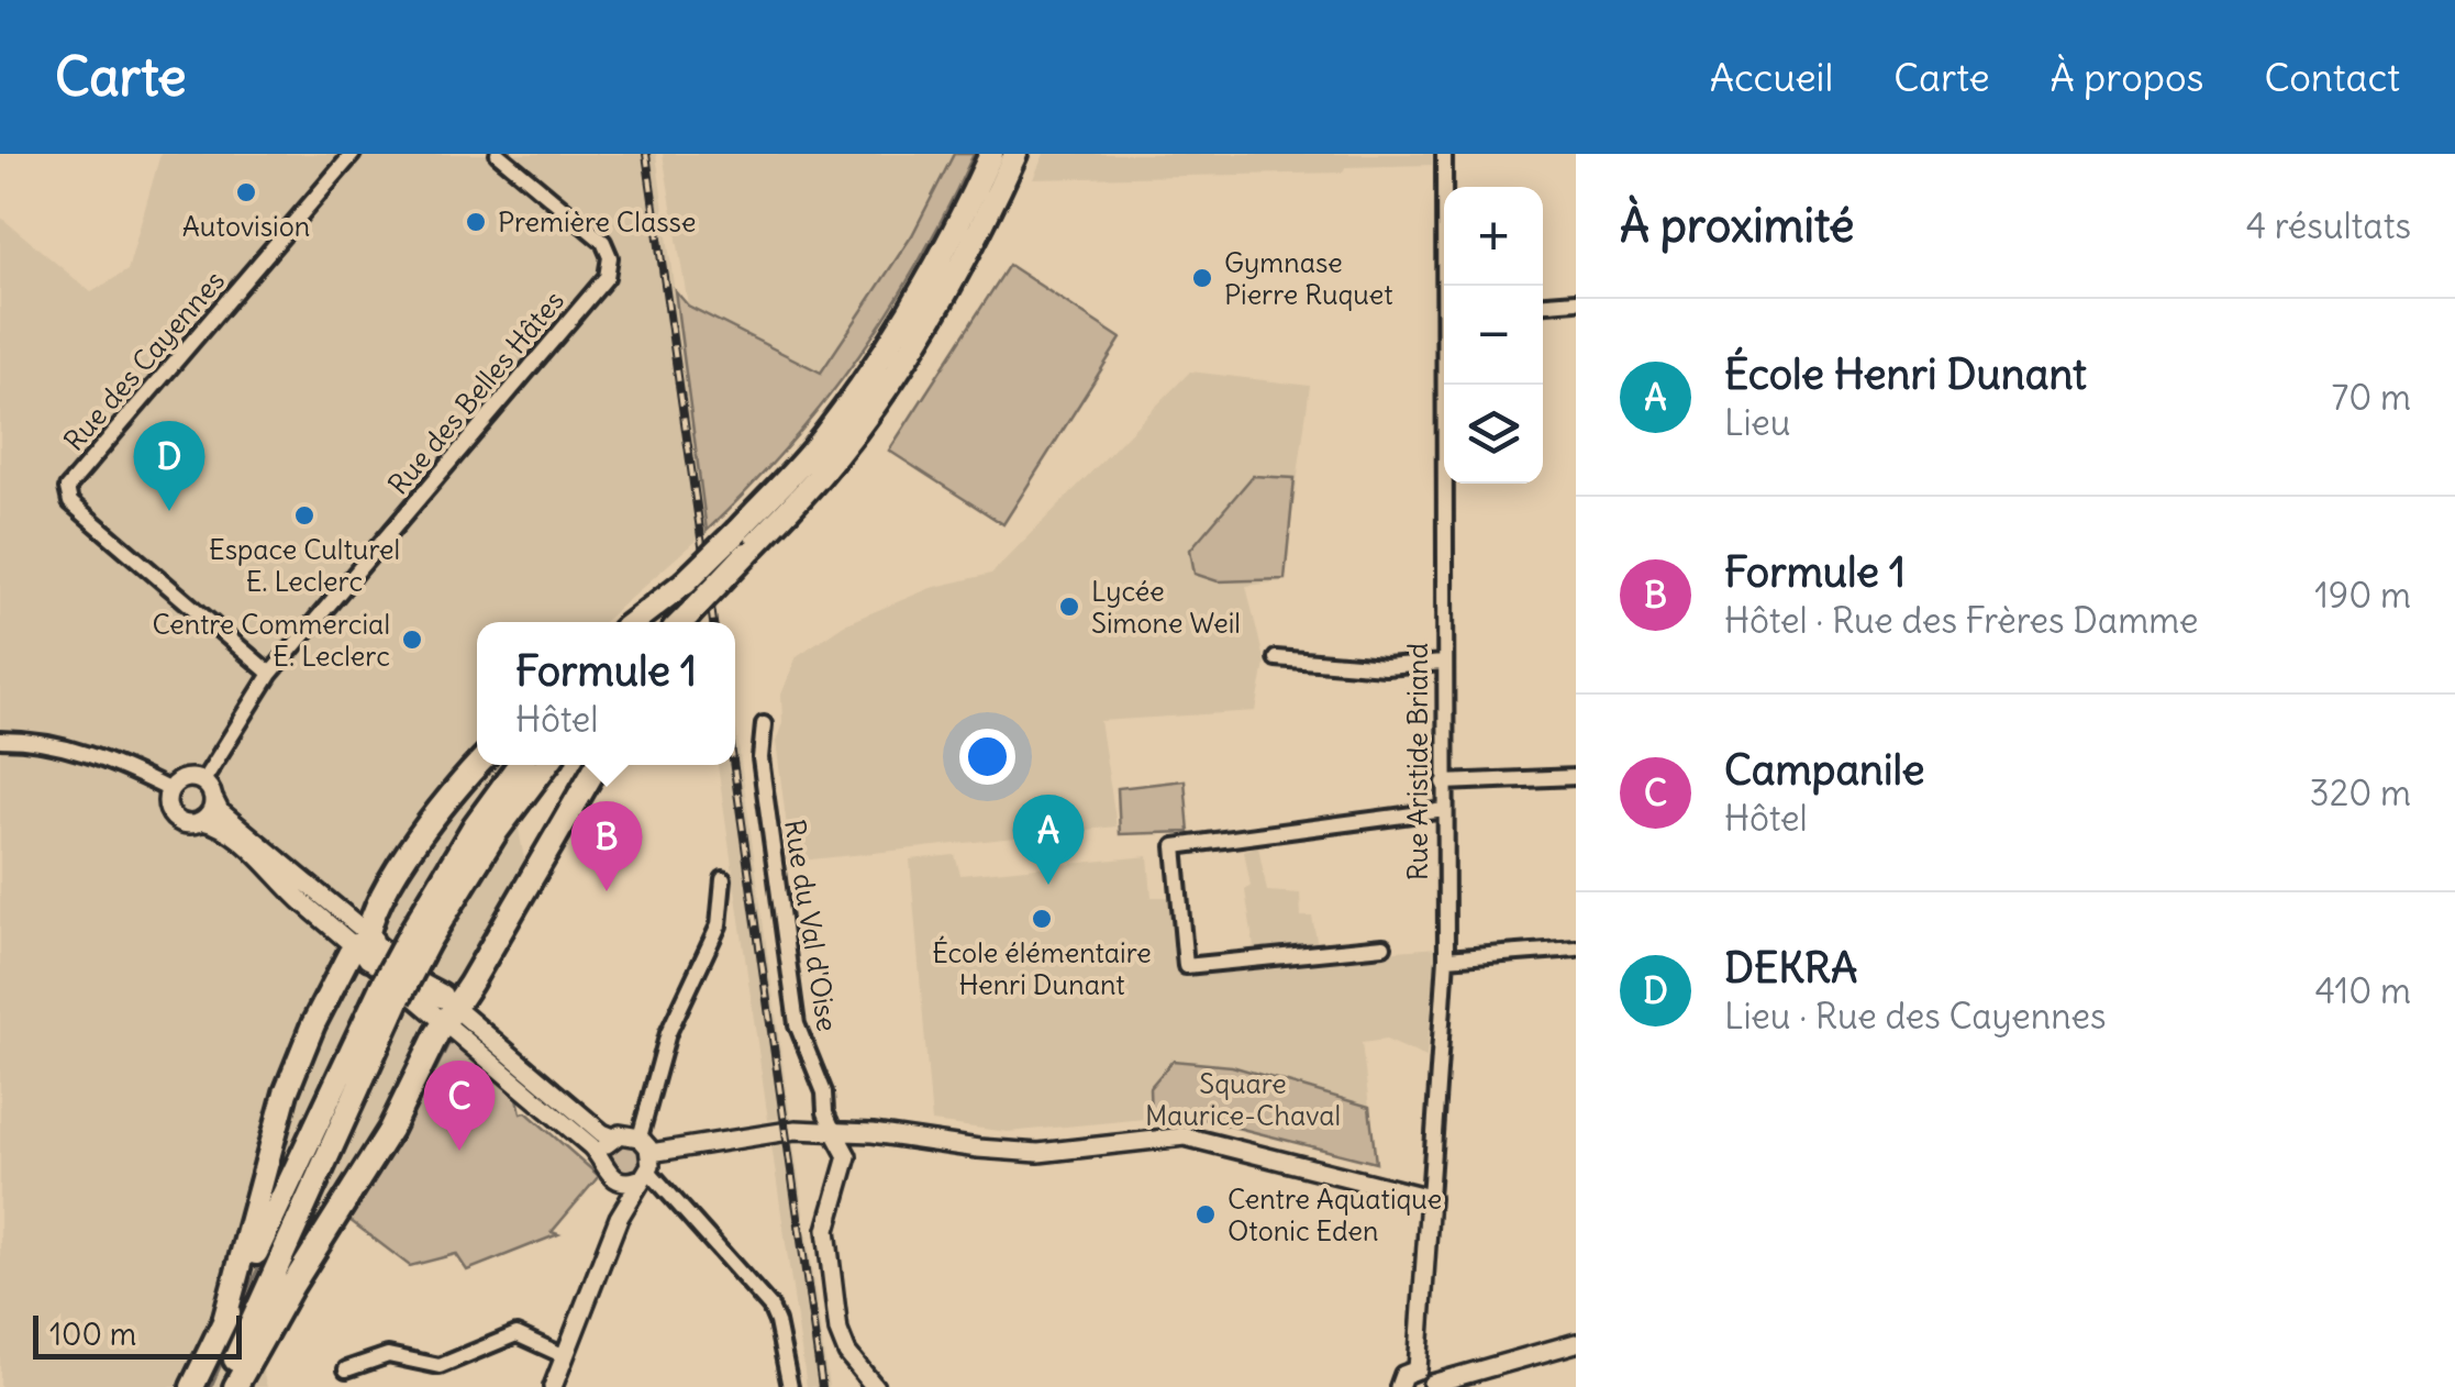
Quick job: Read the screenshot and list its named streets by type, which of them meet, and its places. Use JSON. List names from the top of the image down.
{
  "streets": {
    "street": [
      "Rue des Cayennes",
      "Rue des Belles Hâtes",
      "Rue Aristide Briand",
      "Rue du Val d'Oise"
    ]
  },
  "crossings": [
    ["Rue des Cayennes", "Rue des Belles Hâtes"]
  ],
  "parks": ["Square Maurice-Chaval"],
  "places": [
    "Autovision",
    "Première Classe",
    "Gymnase Pierre Ruquet",
    "Espace Culturel E. Leclerc",
    "Lycée Simone Weil",
    "Centre Commercial E. Leclerc",
    "École élémentaire Henri Dunant",
    "Centre Aquatique Otonic Eden"
  ],
  "scale_bar": "100 m",
  "page": {
    "header": "Carte",
    "nav": [
      "Accueil",
      "Carte",
      "À propos",
      "Contact"
    ],
    "heading": ["À proximité", "4 résultats"],
    "map_buttons": ["+", "−"],
    "list": [
      {
        "mark": "A",
        "name": "École Henri Dunant",
        "note": "Lieu",
        "value": "70 m"
      },
      {
        "mark": "B",
        "name": "Formule 1",
        "note": "Hôtel · Rue des Frères Damme",
        "value": "190 m"
      },
      {
        "mark": "C",
        "name": "Campanile",
        "note": "Hôtel",
        "value": "320 m"
      },
      {
        "mark": "D",
        "name": "DEKRA",
        "note": "Lieu · Rue des Cayennes",
        "value": "410 m"
      }
    ],
    "pins": [
      "D",
      "A",
      "B",
      "C"
    ],
    "popup": ["Formule 1", "Hôtel"],
    "scale": "100 m"
  }
}
